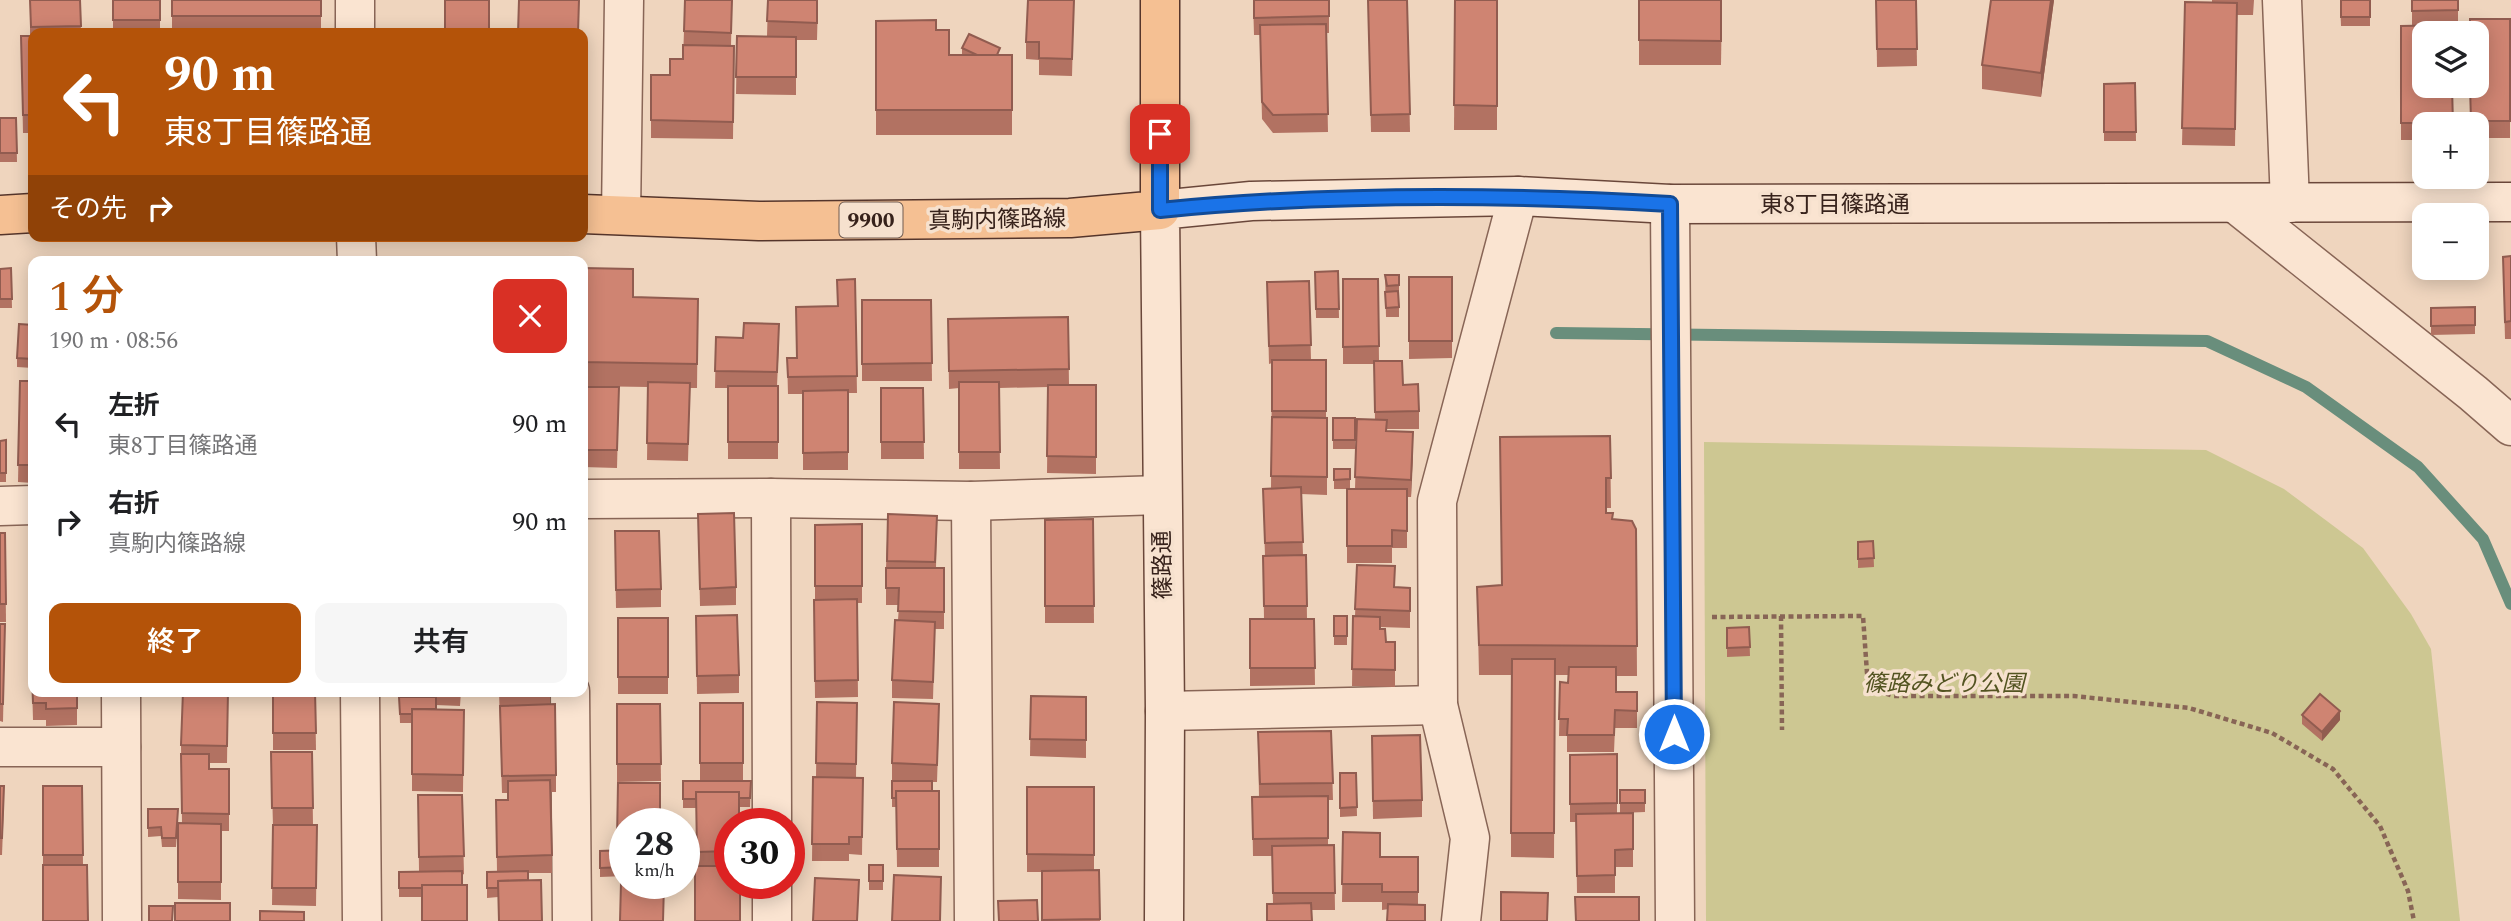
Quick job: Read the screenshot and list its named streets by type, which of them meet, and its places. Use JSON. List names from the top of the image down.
{
  "streets": {
    "main road": ["真駒内篠路線", "9900"],
    "street": ["東8丁目篠路通", "篠路通"]
  },
  "crossings": [
    ["東8丁目篠路通", "真駒内篠路線"],
    ["東8丁目篠路通", "篠路通"],
    ["真駒内篠路線", "篠路通"]
  ],
  "parks": ["篠路みどり公園"],
  "page": {
    "map_buttons": ["+", "−"],
    "turn": ["90 m", "東8丁目篠路通"],
    "then": "その先",
    "heading": ["1 分", "190 m · 08:56"],
    "list": [
      {
        "name": "左折",
        "note": "東8丁目篠路通",
        "value": "90 m"
      },
      {
        "name": "右折",
        "note": "真駒内篠路線",
        "value": "90 m"
      }
    ],
    "buttons": ["終了", "共有"],
    "speed": "28 km/h",
    "limit": "30"
  }
}
